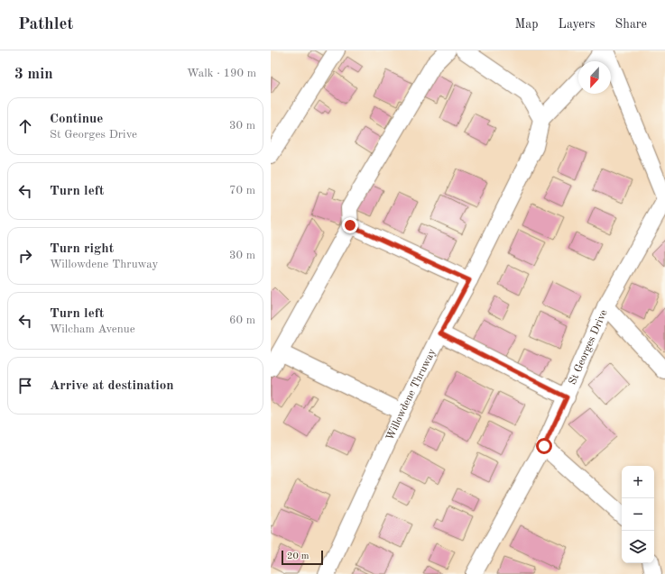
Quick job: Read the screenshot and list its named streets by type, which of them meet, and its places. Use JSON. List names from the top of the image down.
{
  "streets": {
    "street": ["St Georges Drive", "Willowdene Thruway"]
  },
  "scale_bar": "20 m",
  "north": "bottom",
  "page": {
    "header": "Pathlet",
    "nav": ["Map", "Layers", "Share"],
    "heading": ["3 min", "Walk · 190 m"],
    "list": [
      ["Continue", "St Georges Drive", "30 m"],
      ["Turn left", "70 m"],
      ["Turn right", "Willowdene Thruway", "30 m"],
      ["Turn left", "Wilcham Avenue", "60 m"],
      "Arrive at destination"
    ],
    "map_buttons": ["+", "−"],
    "scale": "20 m"
  }
}
